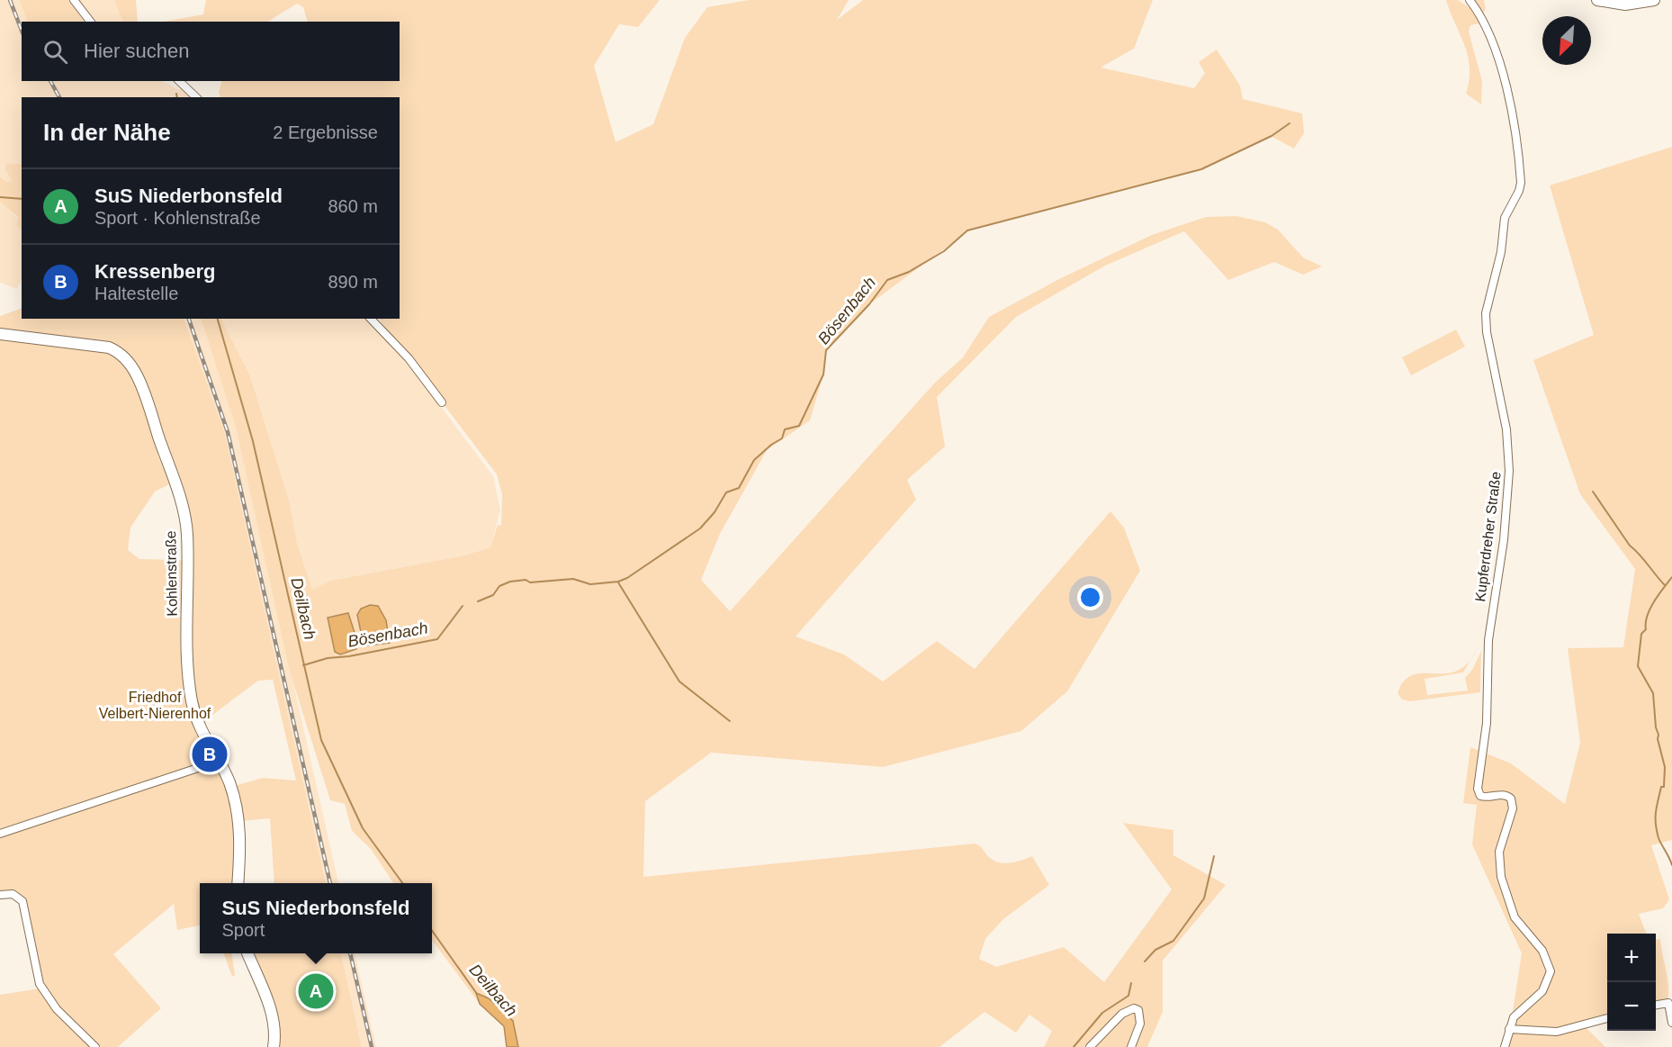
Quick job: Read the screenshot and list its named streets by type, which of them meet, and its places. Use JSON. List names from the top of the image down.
{
  "streets": {
    "main road": ["Kohlenstraße"],
    "street": ["Kupferdreher Straße"]
  },
  "water": ["Bösenbach", "Deilbach"],
  "parks": ["Friedhof Velbert-Nierenhof"],
  "north": "bottom left",
  "page": {
    "search": "Hier suchen",
    "heading": ["In der Nähe", "2 Ergebnisse"],
    "list": [
      {
        "mark": "A",
        "name": "SuS Niederbonsfeld",
        "note": "Sport · Kohlenstraße",
        "value": "860 m"
      },
      {
        "mark": "B",
        "name": "Kressenberg",
        "note": "Haltestelle",
        "value": "890 m"
      }
    ],
    "pins": ["B", "A"],
    "popup": ["SuS Niederbonsfeld", "Sport"],
    "map_buttons": ["+", "−"]
  }
}
